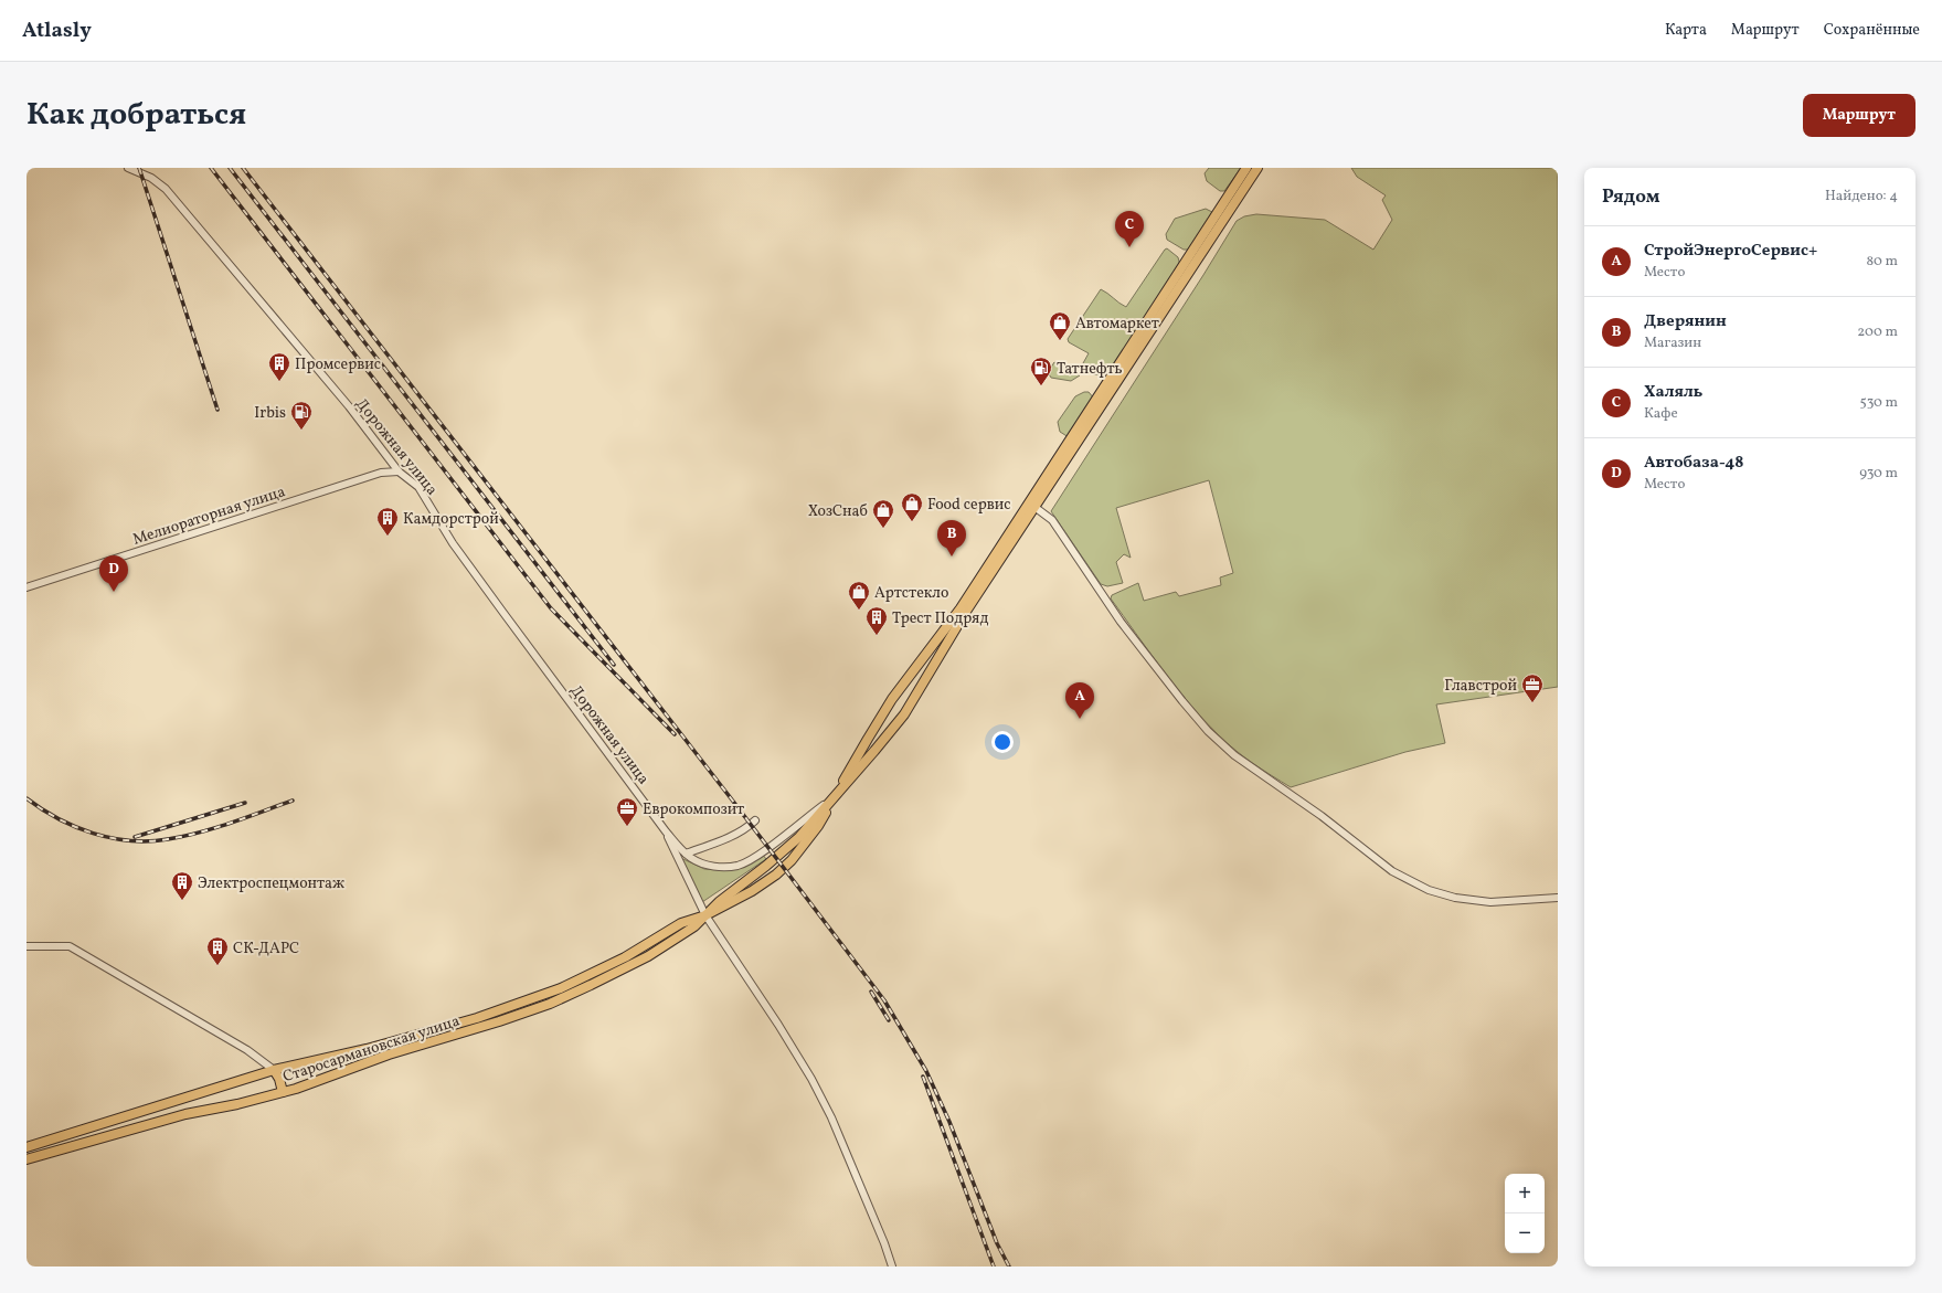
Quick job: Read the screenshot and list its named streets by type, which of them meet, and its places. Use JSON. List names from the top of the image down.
{
  "streets": {
    "main road": ["Старосармановская улица"],
    "street": ["Дорожная улица", "Мелиораторная улица"]
  },
  "crossings": [
    ["Дорожная улица", "Мелиораторная улица"]
  ],
  "places": {
    "shop": [
      "Автомаркет",
      "Food сервис",
      "ХозCнаб",
      "Артстекло"
    ],
    "building": [
      "Промсервис",
      "Камдорстрой",
      "Трест Подряд",
      "Электроспецмонтаж",
      "СК-ДАРС"
    ],
    "fuel station": ["Татнефть", "Irbis"],
    "office": ["Главстрой", "Еврокомпозит"]
  },
  "page": {
    "header": "Atlasly",
    "nav": ["Карта", "Маршрут", "Сохранённые"],
    "title": "Как добраться",
    "buttons": "Маршрут",
    "heading": ["Рядом", "Найдено: 4"],
    "pins": [
      "C",
      "B",
      "D",
      "A"
    ],
    "list": [
      {
        "mark": "A",
        "name": "СтройЭнергоСервис+",
        "note": "Место",
        "value": "80 m"
      },
      {
        "mark": "B",
        "name": "Дверянин",
        "note": "Магазин",
        "value": "200 m"
      },
      {
        "mark": "C",
        "name": "Халяль",
        "note": "Кафе",
        "value": "530 m"
      },
      {
        "mark": "D",
        "name": "Автобаза-48",
        "note": "Место",
        "value": "930 m"
      }
    ],
    "map_buttons": ["+", "−"]
  }
}
